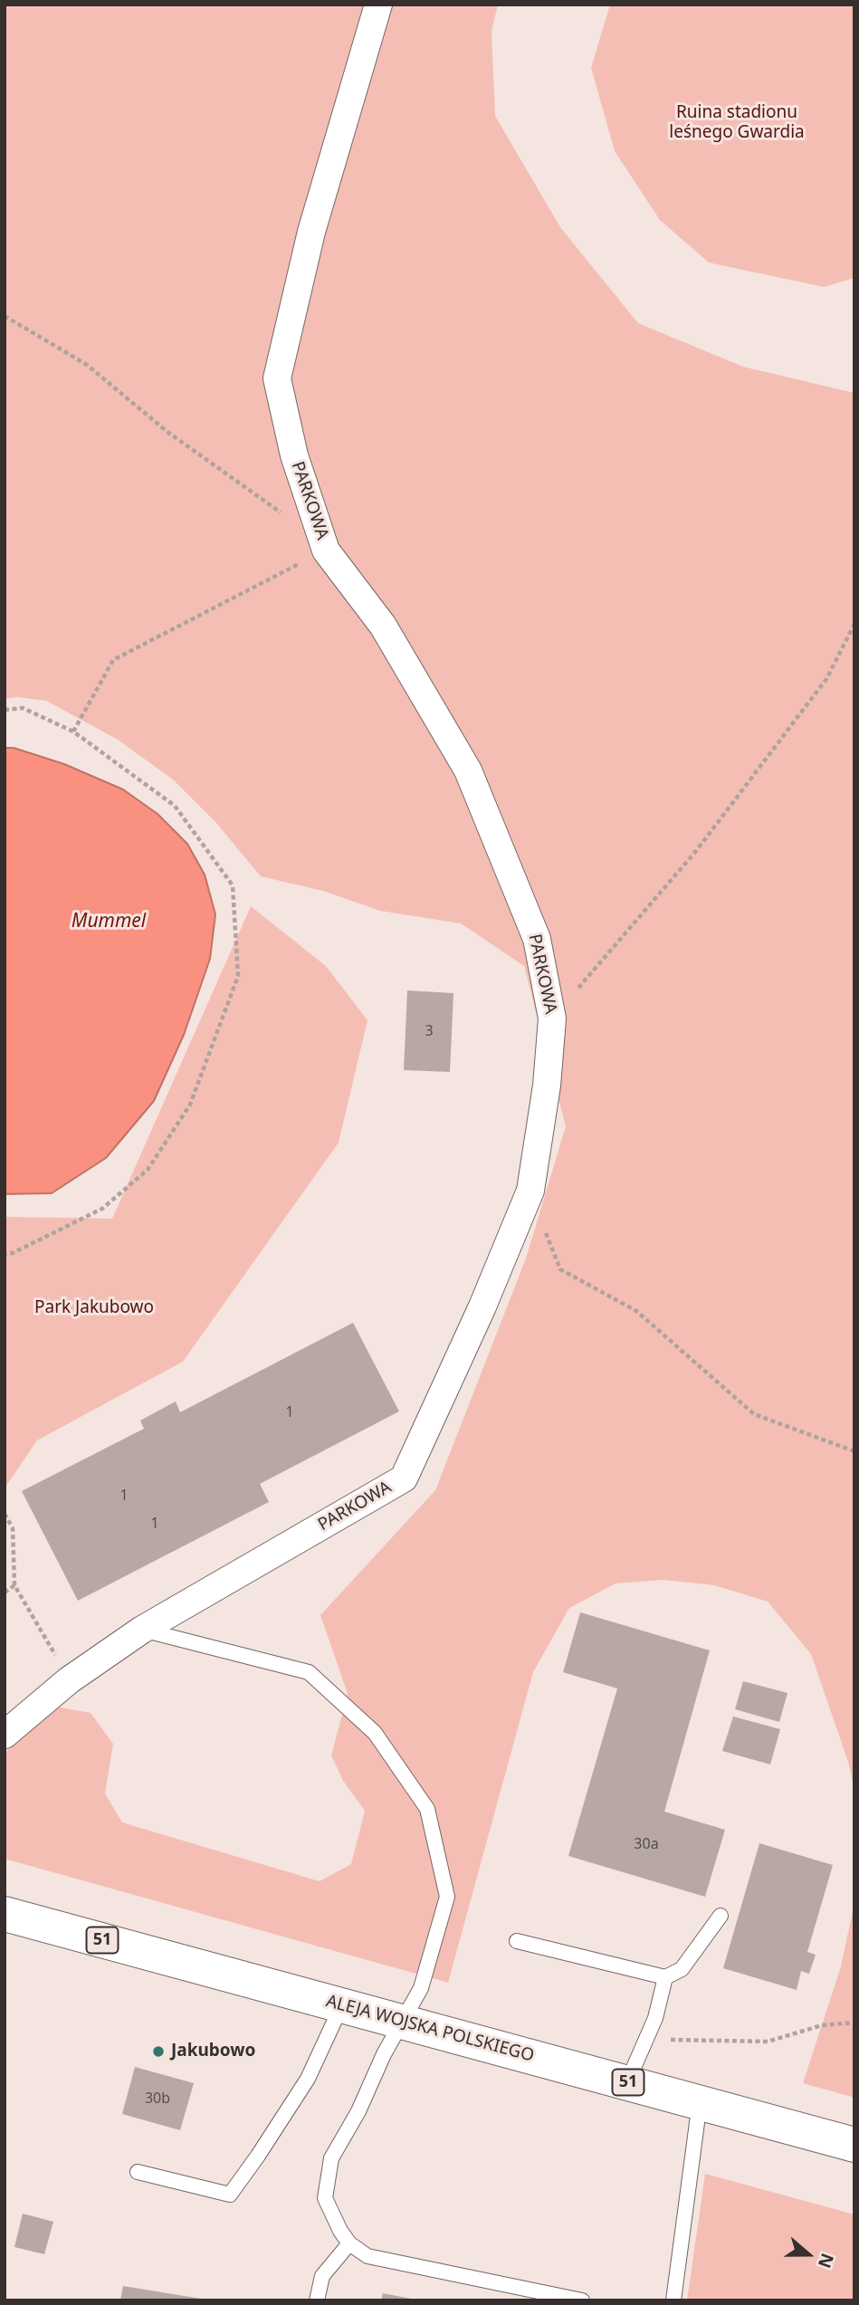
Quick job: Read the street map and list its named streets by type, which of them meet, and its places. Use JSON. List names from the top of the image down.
{
  "streets": {
    "main road": ["51", "ALEJA WOJSKA POLSKIEGO"],
    "street": ["PARKOWA"]
  },
  "water": ["Mummel"],
  "parks": ["Ruina stadionu leśnego Gwardia", "Park Jakubowo"],
  "places": ["Jakubowo"],
  "house_numbers": [
    "3",
    "1",
    "1",
    "1",
    "30a",
    "30b"
  ],
  "north": "right"
}
